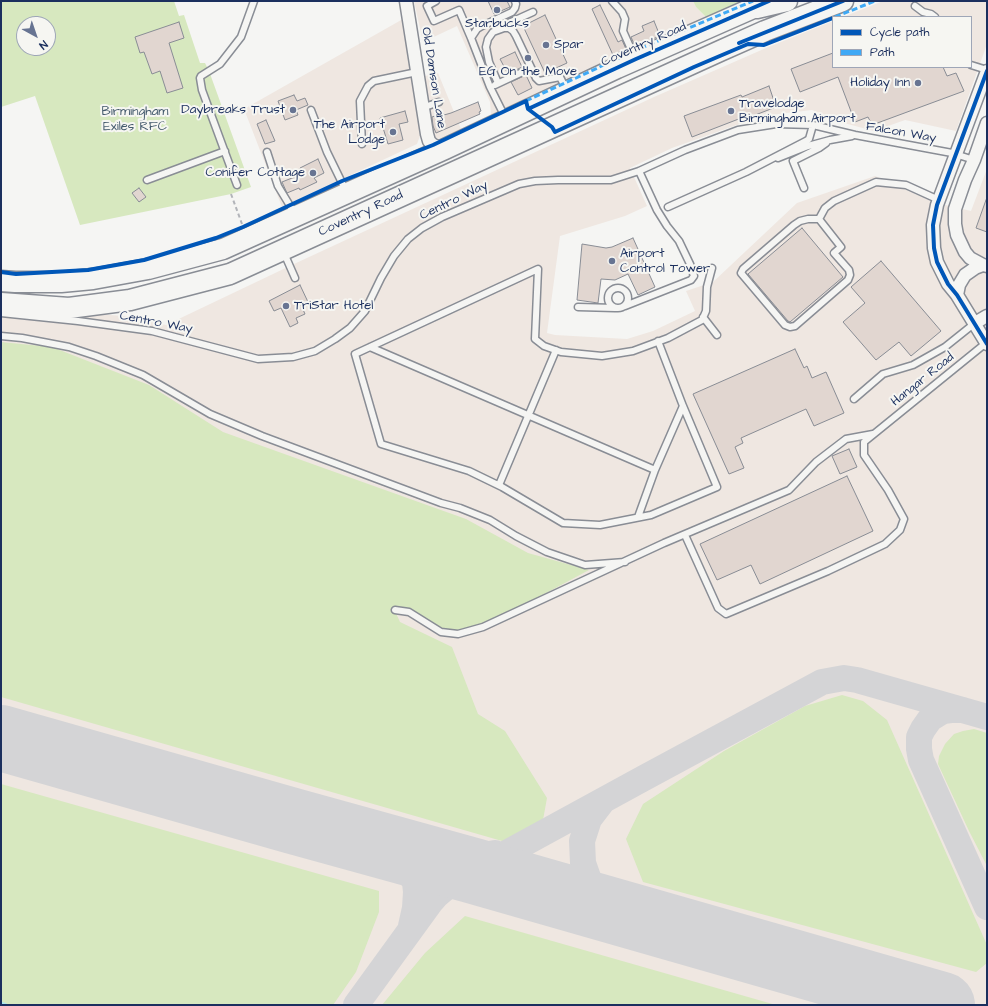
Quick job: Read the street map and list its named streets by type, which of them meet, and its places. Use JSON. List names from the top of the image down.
{
  "streets": {
    "highway": ["Coventry Road"],
    "street": ["Old Damson Lane"],
    "lane": ["Falcon Way", "Centro Way", "Hangar Road"]
  },
  "crossings": [
    ["Coventry Road", "Old Damson Lane"],
    ["Falcon Way", "Centro Way"]
  ],
  "parks": ["Birmingham Exiles RFC"],
  "places": [
    "Starbucks",
    "Spar",
    "EG On the Move",
    "Holiday Inn",
    "Daybreaks Trust",
    "Travelodge Birmingham Airport",
    "The Airport Lodge",
    "Conifer Cottage",
    "Airport Control Tower",
    "TriStar Hotel"
  ],
  "legend": ["Cycle path", "Path"],
  "north": "bottom right"
}
